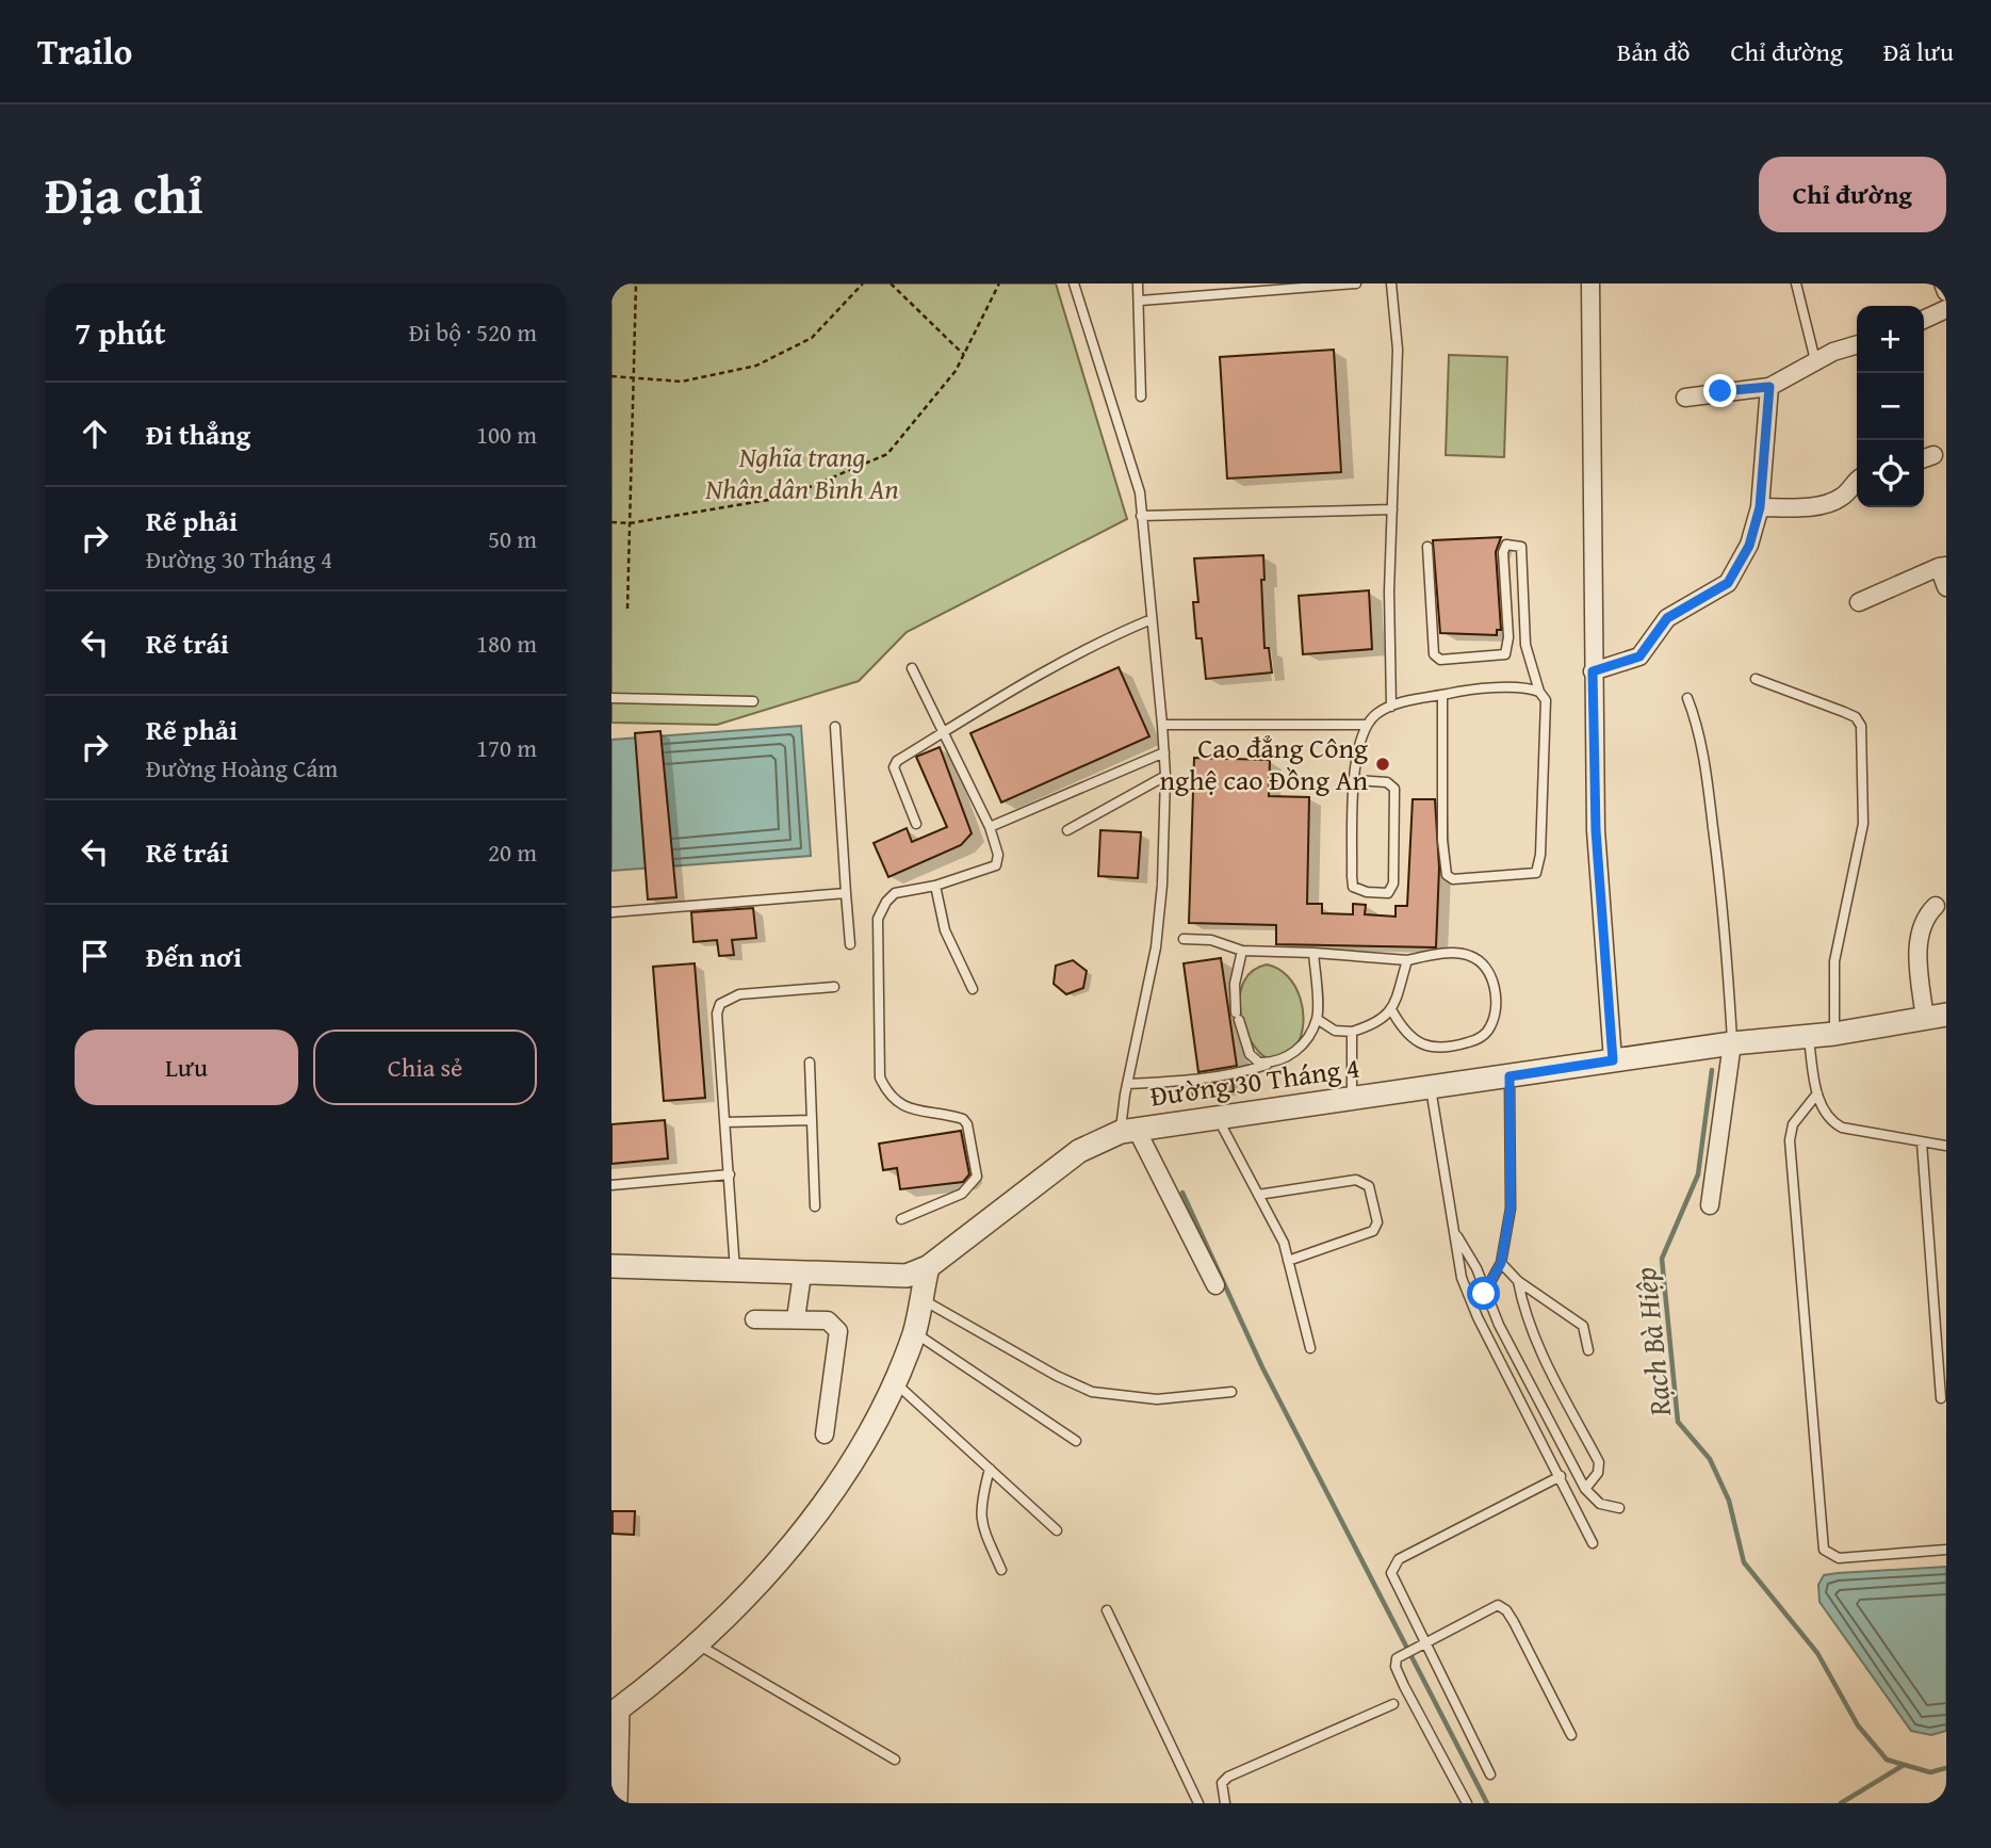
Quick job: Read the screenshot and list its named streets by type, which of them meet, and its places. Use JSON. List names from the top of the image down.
{
  "streets": {
    "street": ["Đường 30 Tháng 4"]
  },
  "water": ["Rạch Bà Hiệp"],
  "parks": ["Nghĩa trang Nhân dân Bình An"],
  "places": ["Cao đẳng Công nghệ cao Đồng An"],
  "page": {
    "header": "Trailo",
    "nav": ["Bản đồ", "Chỉ đường", "Đã lưu"],
    "title": "Địa chỉ",
    "buttons": [
      "Chỉ đường",
      ["Lưu", "Chia sẻ"]
    ],
    "heading": ["7 phút", "Đi bộ · 520 m"],
    "map_buttons": ["+", "−"],
    "list": [
      ["Đi thẳng", "100 m"],
      ["Rẽ phải", "Đường 30 Tháng 4", "50 m"],
      ["Rẽ trái", "180 m"],
      ["Rẽ phải", "Đường Hoàng Cám", "170 m"],
      ["Rẽ trái", "20 m"],
      "Đến nơi"
    ]
  }
}
